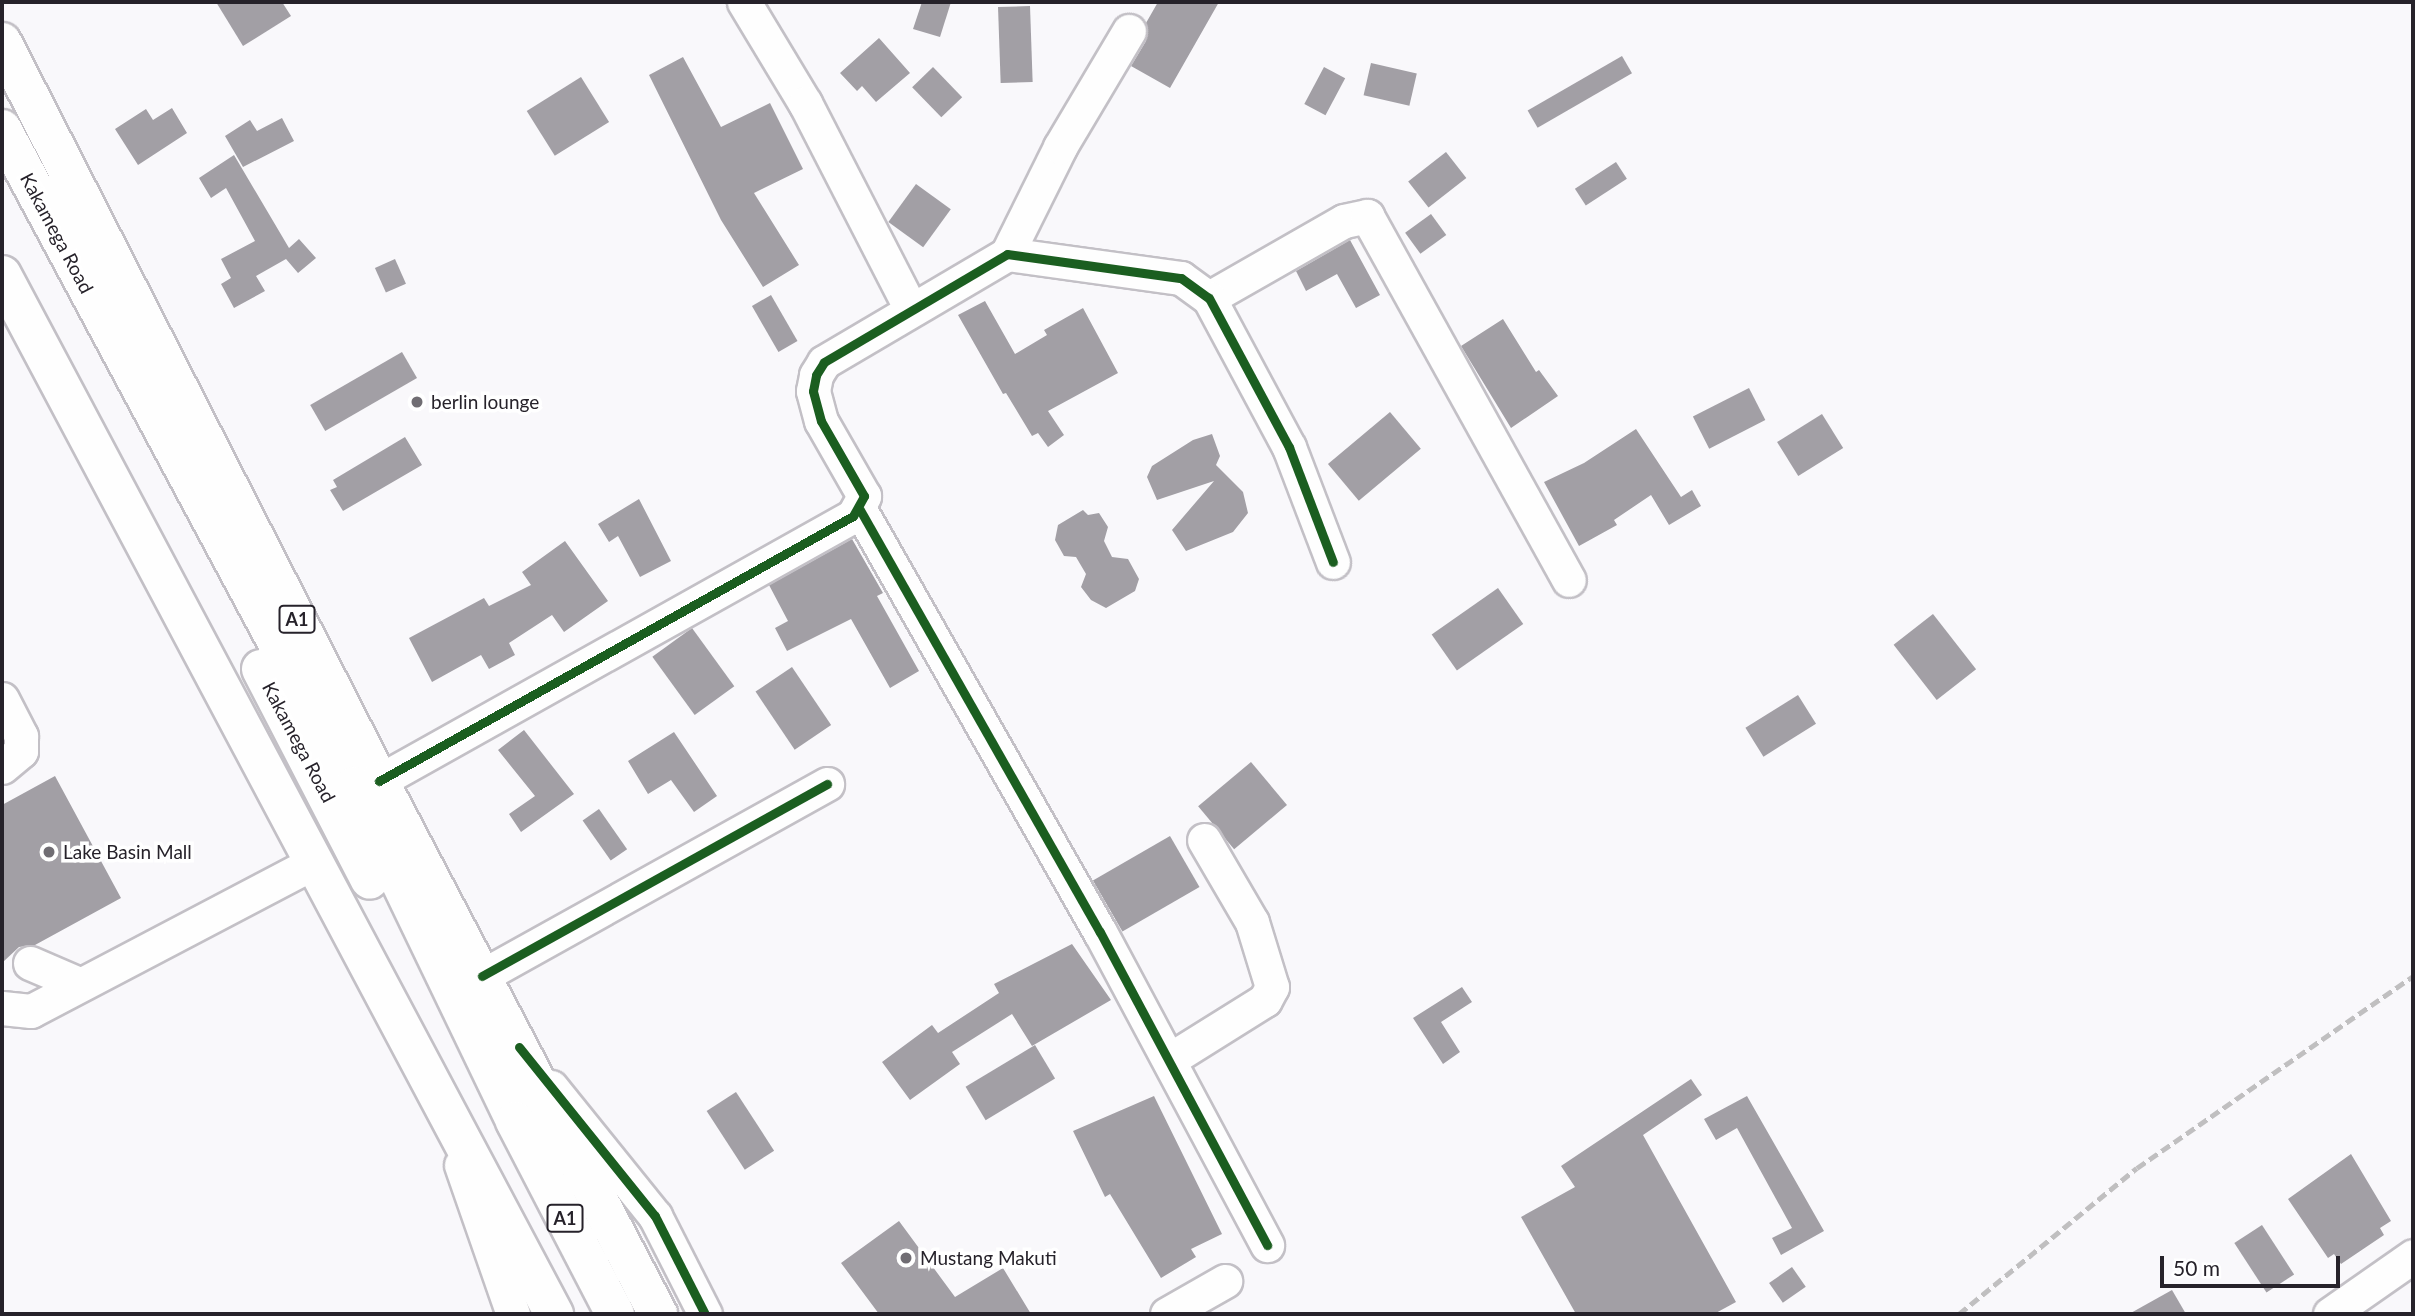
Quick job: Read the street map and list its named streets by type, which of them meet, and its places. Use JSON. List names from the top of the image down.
{
  "streets": {
    "highway": ["Kakamega Road", "A1"]
  },
  "places": ["berlin lounge", "Lake Basin Mall", "Mustang Makuti"],
  "scale_bar": "50 m"
}
